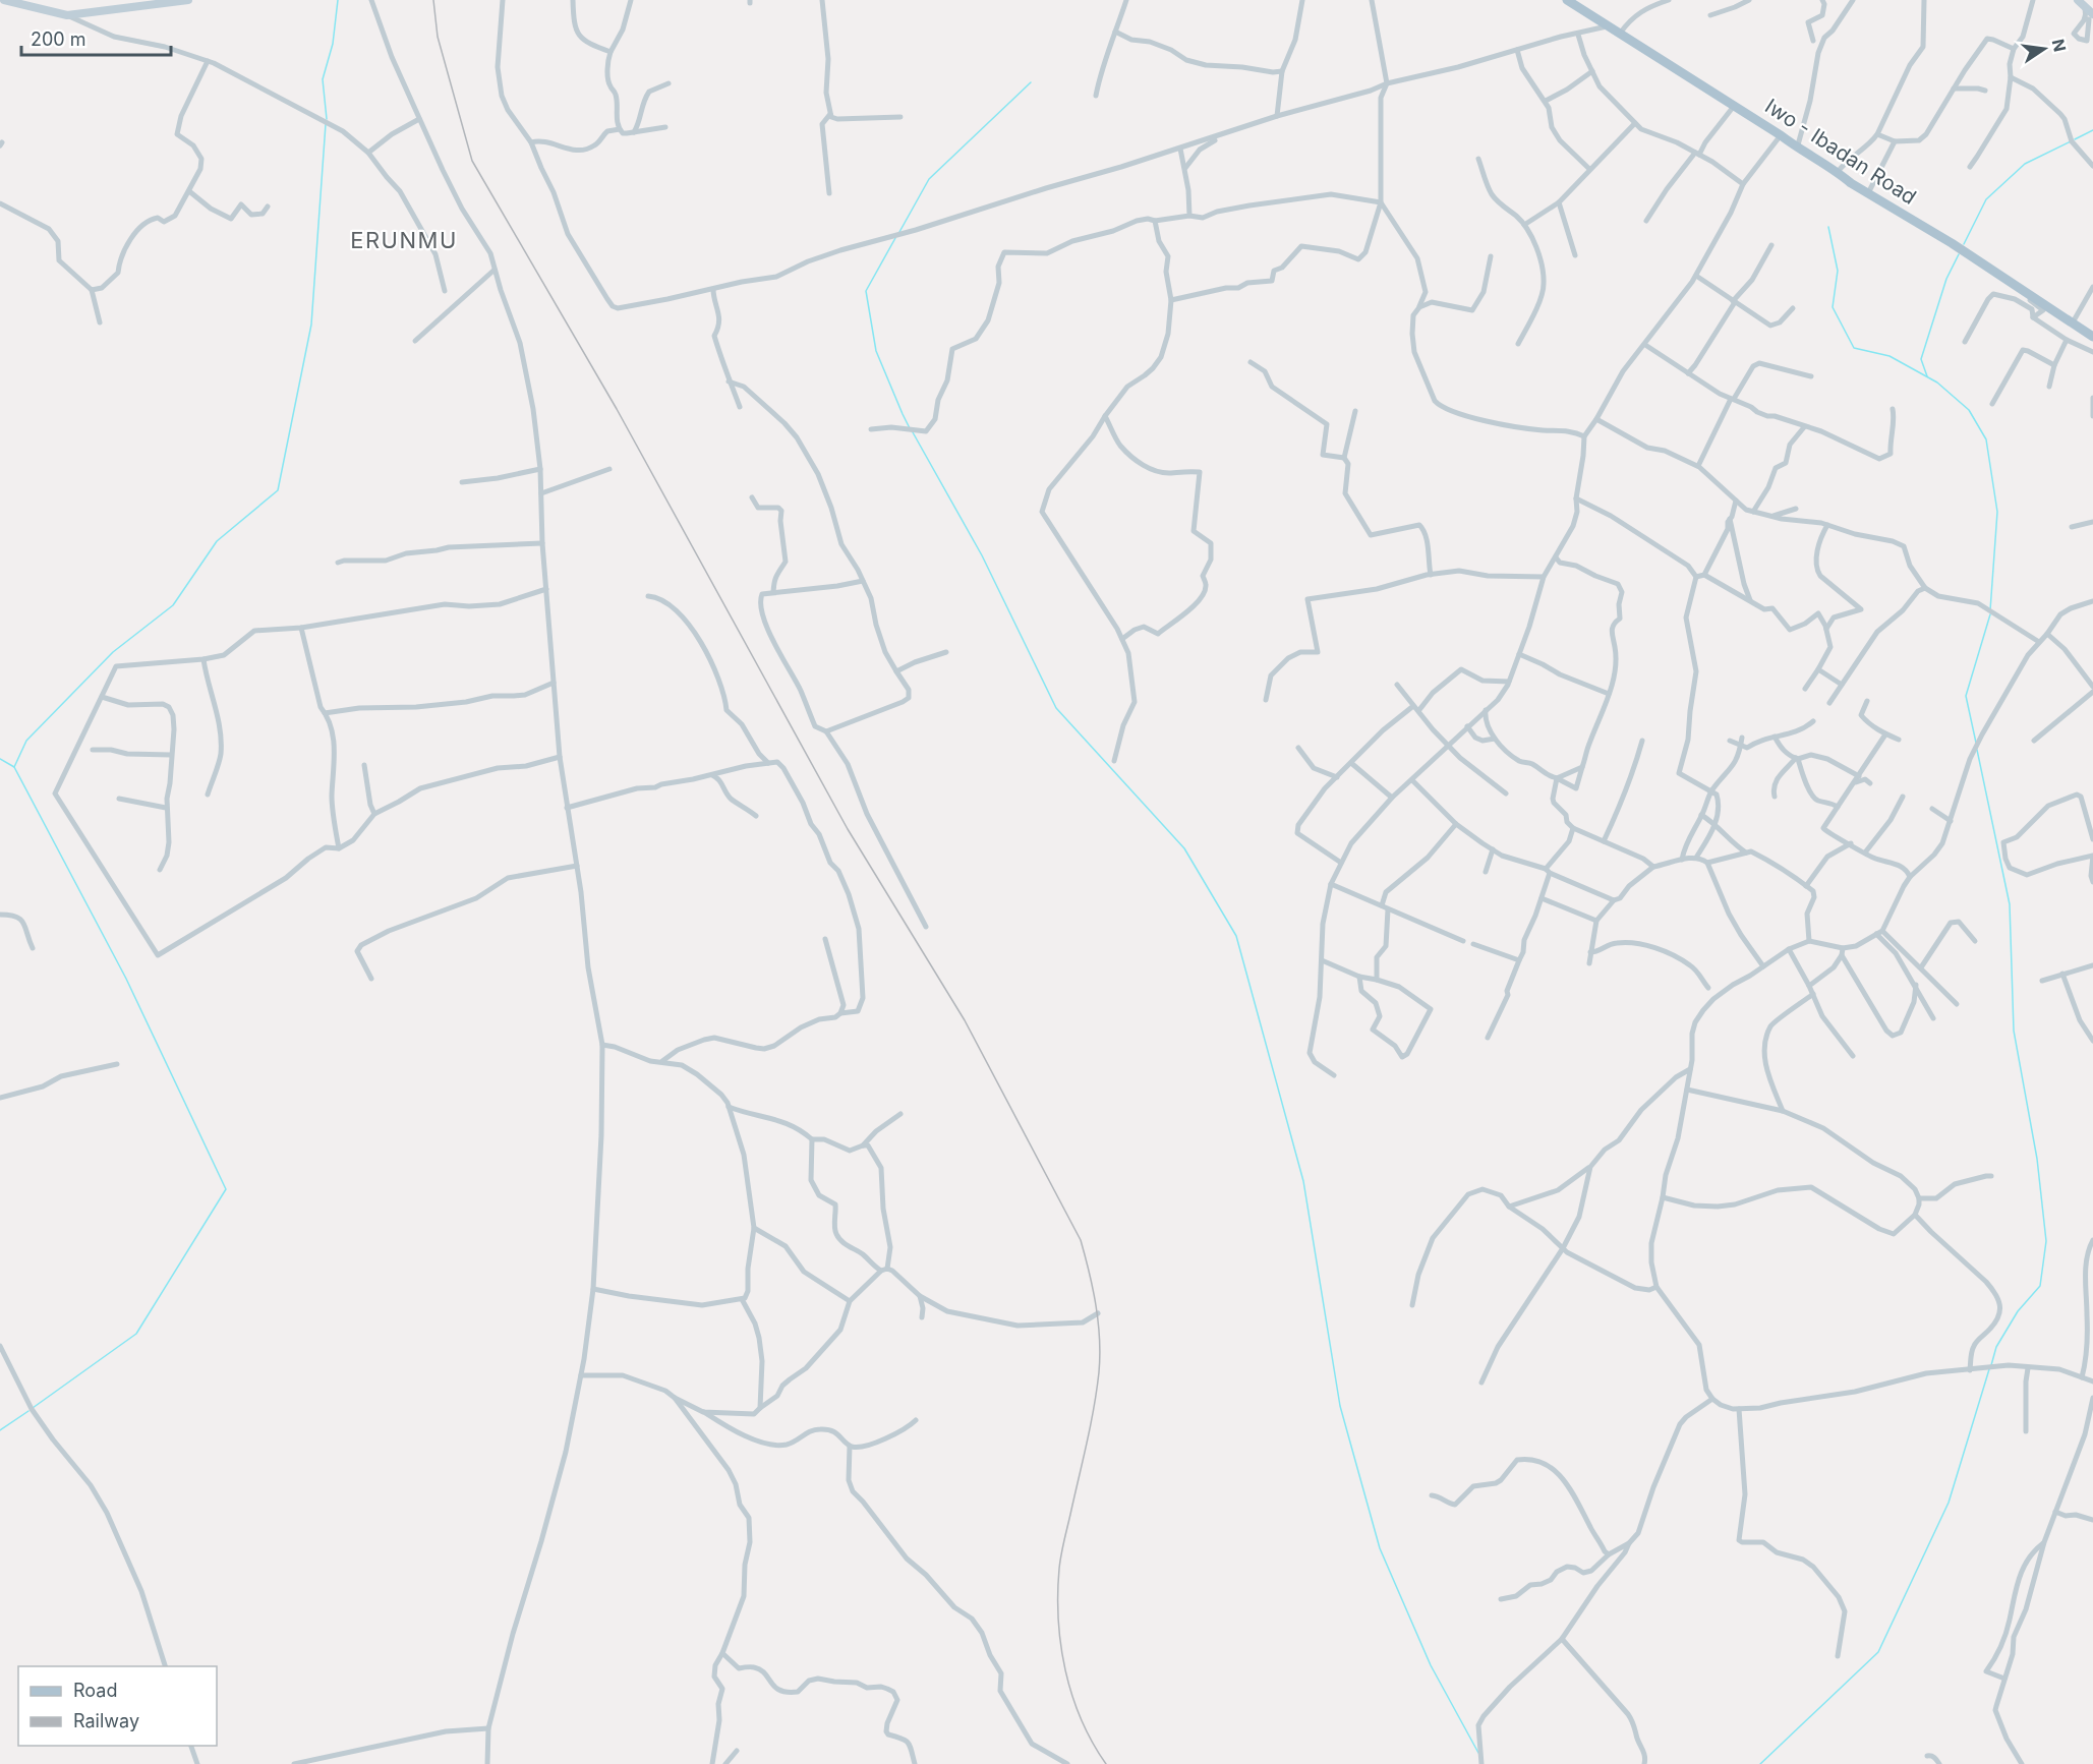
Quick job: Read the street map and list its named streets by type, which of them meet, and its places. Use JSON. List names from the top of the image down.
{
  "streets": {
    "main road": ["Iwo - Ibadan Road"]
  },
  "districts": ["ERUNMU"],
  "legend": ["Road", "Railway"],
  "scale_bar": "200 m",
  "north": "right"
}
